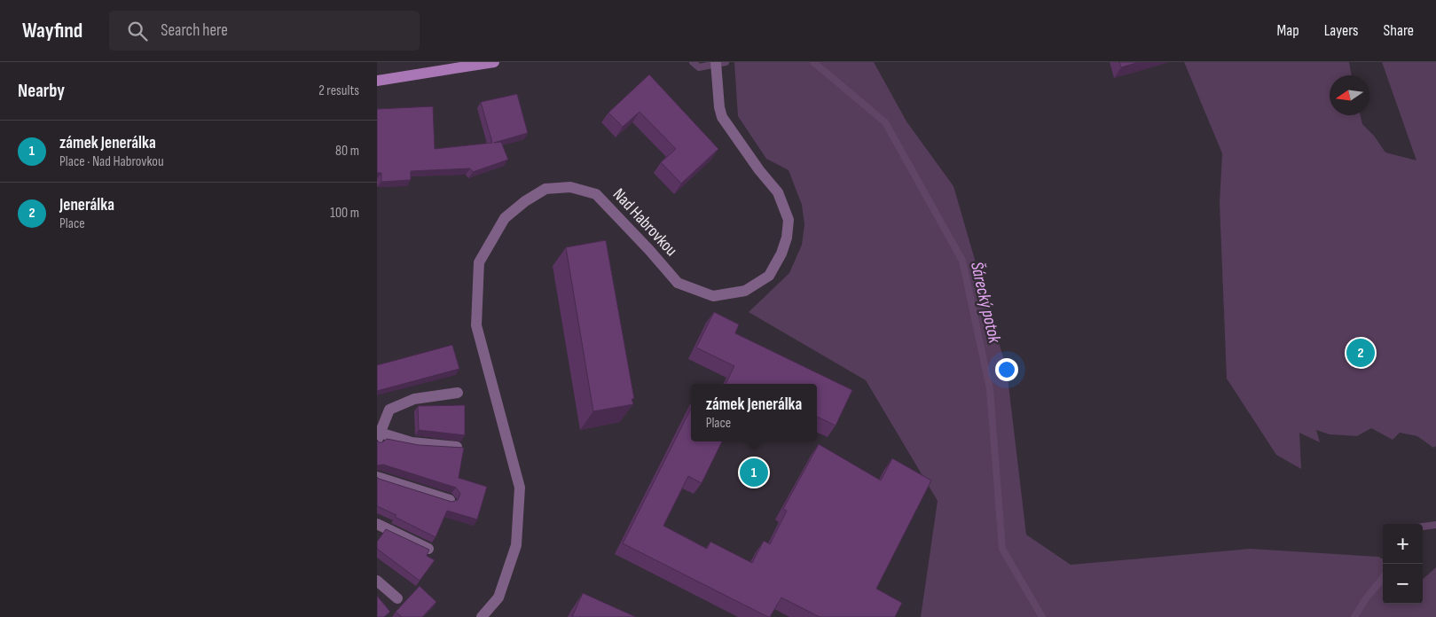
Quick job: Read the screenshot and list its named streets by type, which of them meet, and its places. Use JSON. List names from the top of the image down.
{
  "streets": {
    "street": ["Nad Habrovkou"]
  },
  "water": ["Šárecký potok"],
  "north": "left",
  "page": {
    "header": "Wayfind",
    "search": "Search here",
    "nav": ["Map", "Layers", "Share"],
    "heading": ["Nearby", "2 results"],
    "list": [
      {
        "mark": "1",
        "name": "zámek Jenerálka",
        "note": "Place · Nad Habrovkou",
        "value": "80 m"
      },
      {
        "mark": "2",
        "name": "Jenerálka",
        "note": "Place",
        "value": "100 m"
      }
    ],
    "pins": ["2", "1"],
    "popup": ["zámek Jenerálka", "Place"],
    "map_buttons": ["+", "−"]
  }
}
